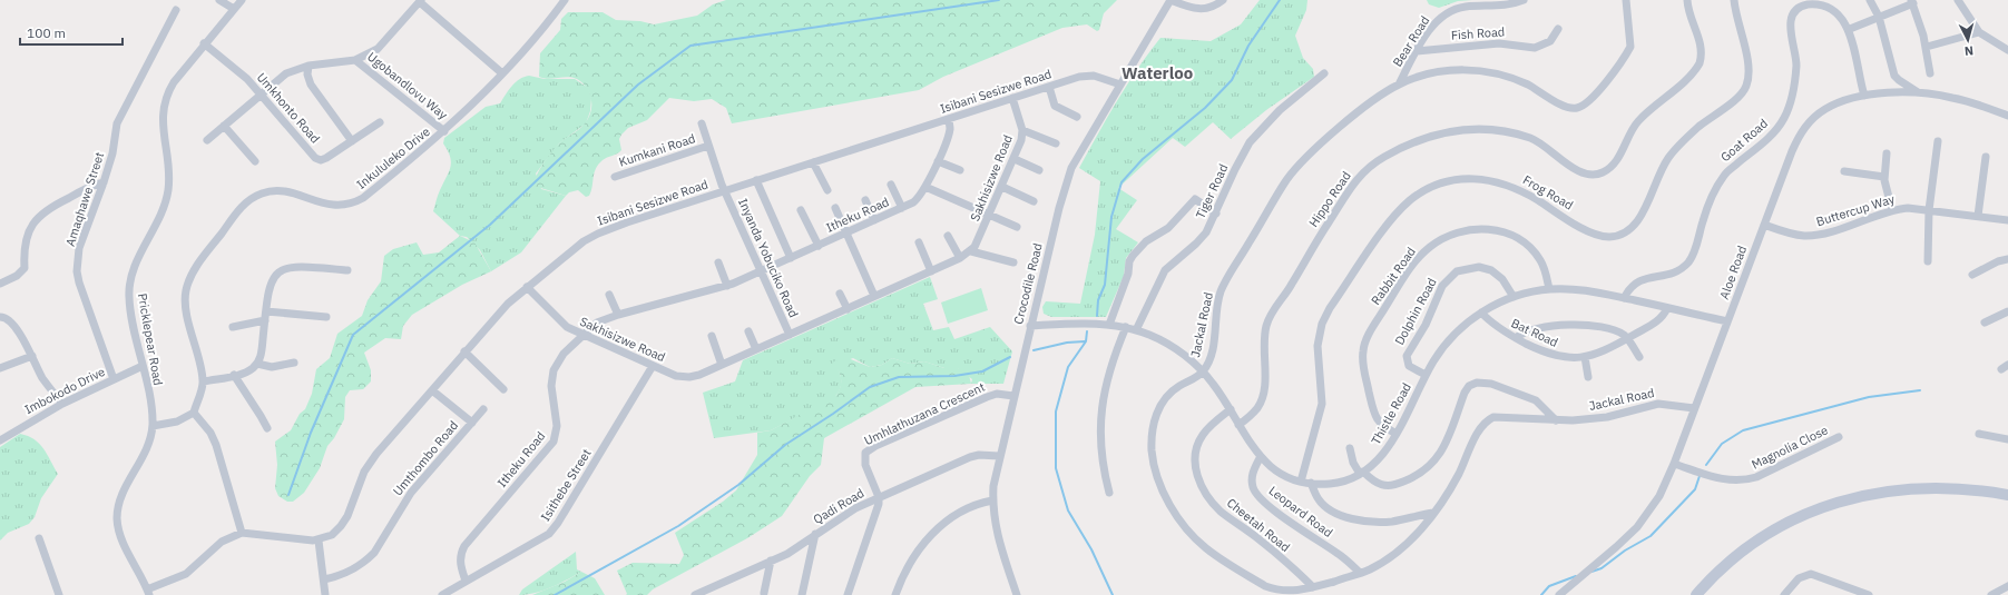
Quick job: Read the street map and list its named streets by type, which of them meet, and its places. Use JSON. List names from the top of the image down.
{
  "streets": {
    "street": [
      "Fish Road",
      "Bear Road",
      "Ugobandlovu Way",
      "Isibani Sesizwe Road",
      "Umkhonto Road",
      "Goat Road",
      "Kumkani Road",
      "Inkululeko Drive",
      "Sakhisizwe Road",
      "Tiger Road",
      "Frog Road",
      "Amaqhawe Street",
      "Hippo Road",
      "Buttercup Way",
      "Itheku Road",
      "Inyanda Yobuciko Road",
      "Aloe Road",
      "Rabbit Road",
      "Crocodile Road",
      "Dolphin Road",
      "Jackal Road",
      "Bat Road",
      "Pricklepear Road",
      "Imbokodo Drive",
      "Umhlathuzana Crescent",
      "Thistle Road",
      "Magnolia Close",
      "Umthombo Road",
      "Isithebe Street",
      "Qadi Road",
      "Leopard Road",
      "Cheetah Road"
    ]
  },
  "crossings": [
    ["Fish Road", "Bear Road"],
    ["Bear Road", "Jackal Road"],
    ["Ugobandlovu Way", "Inkululeko Drive"],
    ["Isibani Sesizwe Road", "Kumkani Road"],
    ["Isibani Sesizwe Road", "Sakhisizwe Road"],
    ["Isibani Sesizwe Road", "Itheku Road"],
    ["Isibani Sesizwe Road", "Inyanda Yobuciko Road"],
    ["Isibani Sesizwe Road", "Crocodile Road"],
    ["Isibani Sesizwe Road", "Umthombo Road"],
    ["Umkhonto Road", "Pricklepear Road"],
    ["Goat Road", "Aloe Road"],
    ["Goat Road", "Thistle Road"],
    ["Kumkani Road", "Inyanda Yobuciko Road"],
    ["Sakhisizwe Road", "Itheku Road"],
    ["Sakhisizwe Road", "Inyanda Yobuciko Road"],
    ["Sakhisizwe Road", "Isithebe Street"],
    ["Tiger Road", "Thistle Road"],
    ["Frog Road", "Thistle Road"],
    ["Amaqhawe Street", "Imbokodo Drive"],
    ["Hippo Road", "Thistle Road"],
    ["Buttercup Way", "Aloe Road"],
    ["Itheku Road", "Inyanda Yobuciko Road"],
    ["Itheku Road", "Isithebe Street"],
    ["Aloe Road", "Jackal Road"],
    ["Aloe Road", "Thistle Road"],
    ["Aloe Road", "Magnolia Close"],
    ["Rabbit Road", "Thistle Road"],
    ["Crocodile Road", "Umhlathuzana Crescent"],
    ["Crocodile Road", "Thistle Road"],
    ["Crocodile Road", "Qadi Road"],
    ["Dolphin Road", "Thistle Road"],
    ["Jackal Road", "Thistle Road"],
    ["Jackal Road", "Leopard Road"],
    ["Jackal Road", "Cheetah Road"],
    ["Bat Road", "Thistle Road"],
    ["Pricklepear Road", "Imbokodo Drive"],
    ["Umhlathuzana Crescent", "Qadi Road"],
    ["Thistle Road", "Leopard Road"],
    ["Thistle Road", "Cheetah Road"]
  ],
  "districts": ["Waterloo"],
  "scale_bar": "100 m",
  "north": "bottom"
}
